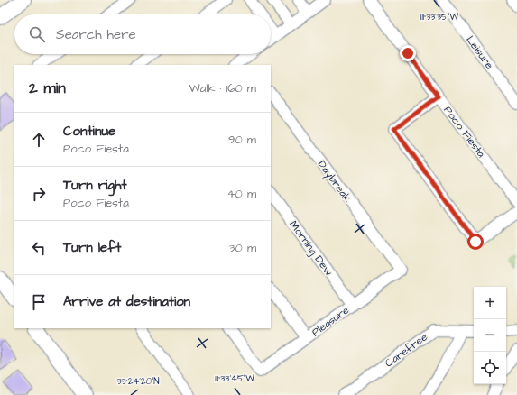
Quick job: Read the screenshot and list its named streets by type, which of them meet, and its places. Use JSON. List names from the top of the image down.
{
  "streets": {
    "lane": [
      "Leisure",
      "Poco Fiesta",
      "Daybreak",
      "Morning Dew",
      "Pleasure",
      "Carefree"
    ]
  },
  "crossings": [
    ["Daybreak", "Pleasure"],
    ["Morning Dew", "Pleasure"]
  ],
  "page": {
    "search": "Search here",
    "heading": ["2 min", "Walk · 160 m"],
    "list": [
      ["Continue", "Poco Fiesta", "90 m"],
      ["Turn right", "Poco Fiesta", "40 m"],
      ["Turn left", "30 m"],
      "Arrive at destination"
    ],
    "map_buttons": ["+", "−"]
  },
  "coordinates": ["111°33'35\"W", "111°33'45\"W", "33°24'20\"N"]
}
